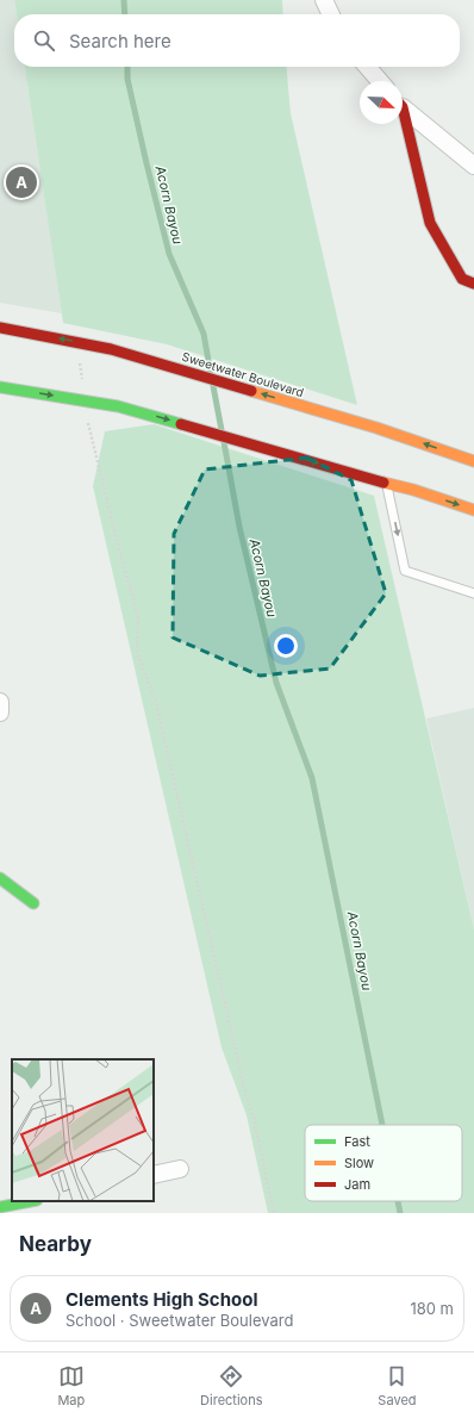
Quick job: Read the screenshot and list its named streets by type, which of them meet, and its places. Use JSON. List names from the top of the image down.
{
  "streets": {
    "main road": ["Sweetwater Boulevard"]
  },
  "water": ["Acorn Bayou"],
  "legend": ["Fast", "Slow", "Jam"],
  "north": "bottom right",
  "page": {
    "search": "Search here",
    "pins": "A",
    "heading": "Nearby",
    "list": [
      {
        "mark": "A",
        "name": "Clements High School",
        "note": "School · Sweetwater Boulevard",
        "value": "180 m"
      }
    ],
    "nav": ["Map", "Directions", "Saved"]
  }
}
